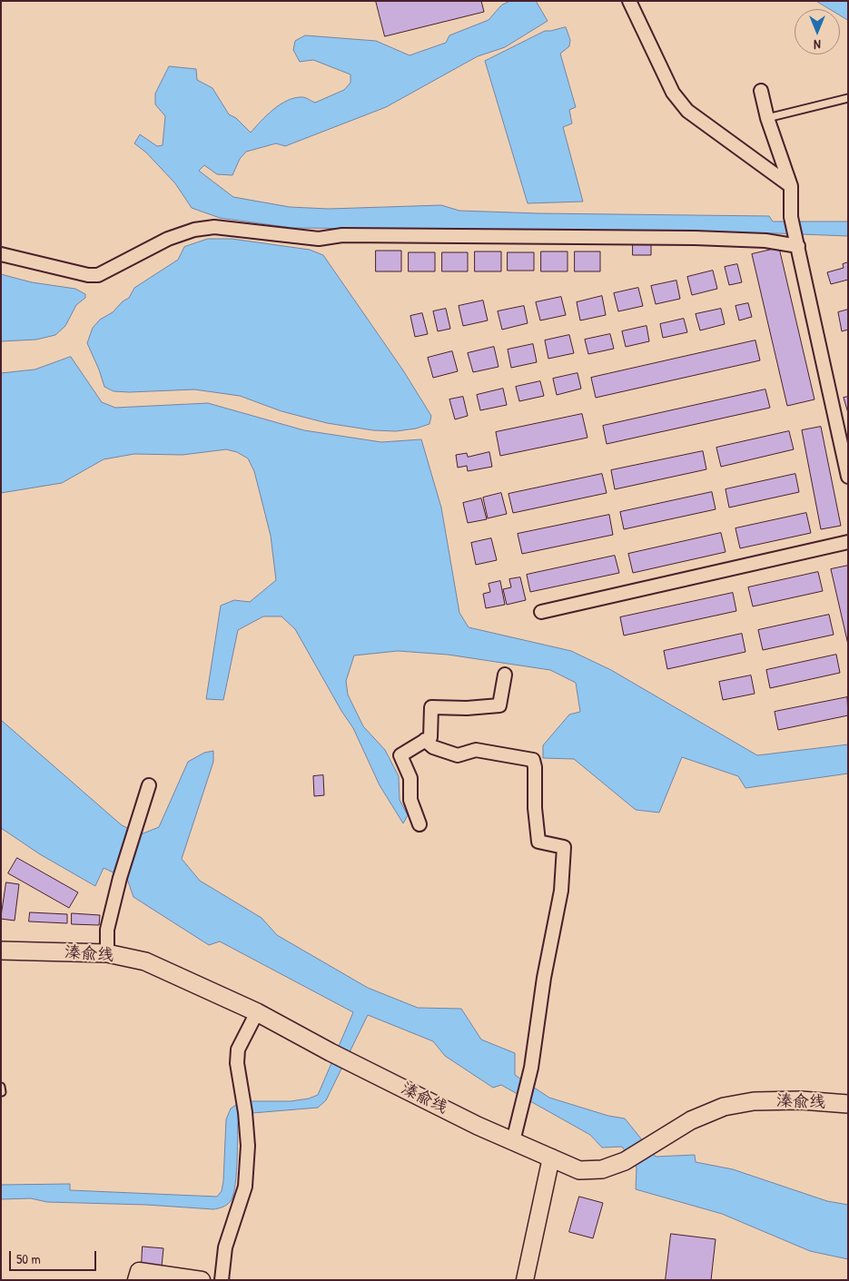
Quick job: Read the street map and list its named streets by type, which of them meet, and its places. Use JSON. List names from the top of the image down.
{
  "streets": {
    "main road": ["溱俞线"]
  },
  "scale_bar": "50 m",
  "north": "bottom"
}
